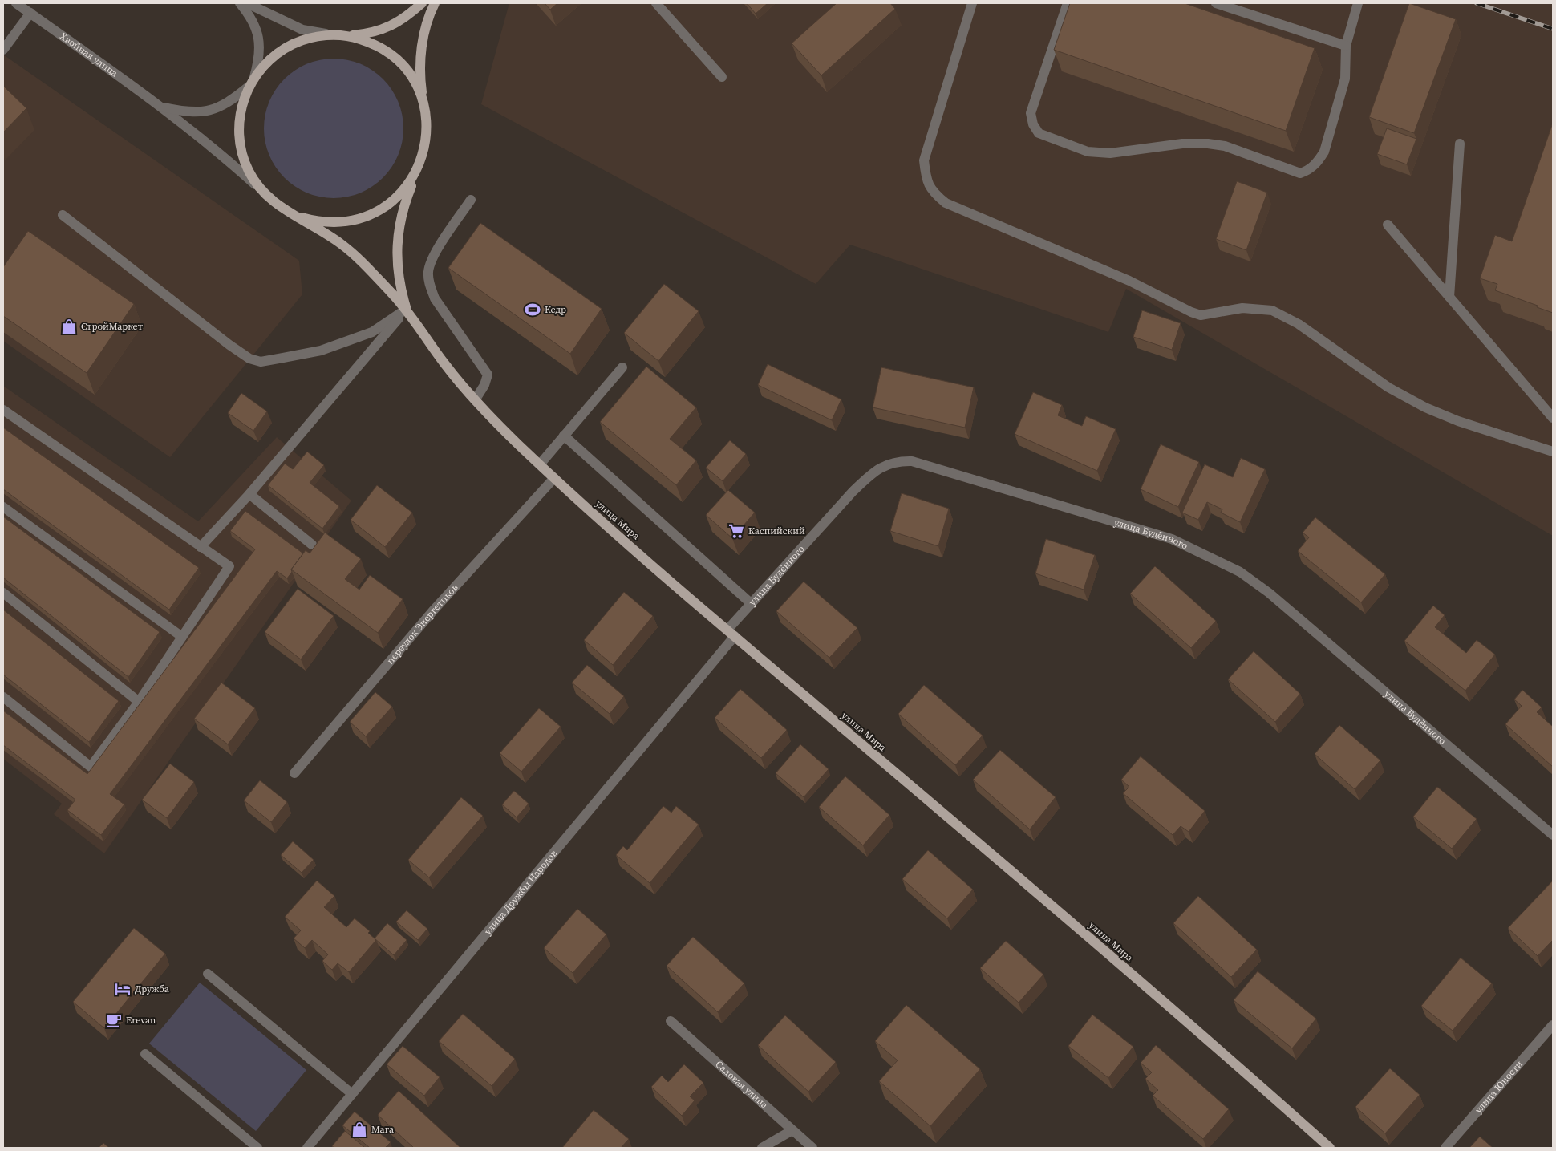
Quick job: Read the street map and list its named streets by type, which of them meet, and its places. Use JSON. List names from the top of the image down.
{
  "streets": {
    "main road": ["улица Мира"],
    "street": [
      "Хвойная улица",
      "улица Будённого",
      "переулок Энергетиков",
      "улица Дружбы Народов",
      "Садовая улица",
      "улица Юности"
    ]
  },
  "crossings": [
    ["улица Мира", "улица Будённого"],
    ["улица Мира", "переулок Энергетиков"],
    ["улица Мира", "улица Дружбы Народов"],
    ["улица Будённого", "улица Дружбы Народов"]
  ],
  "places": {
    "sports": ["Кедр"],
    "shop": ["СтройМаркет", "Мага"],
    "supermarket": ["Каспийский"],
    "hotel": ["Дружба"],
    "cafe": ["Erevan"]
  }
}
